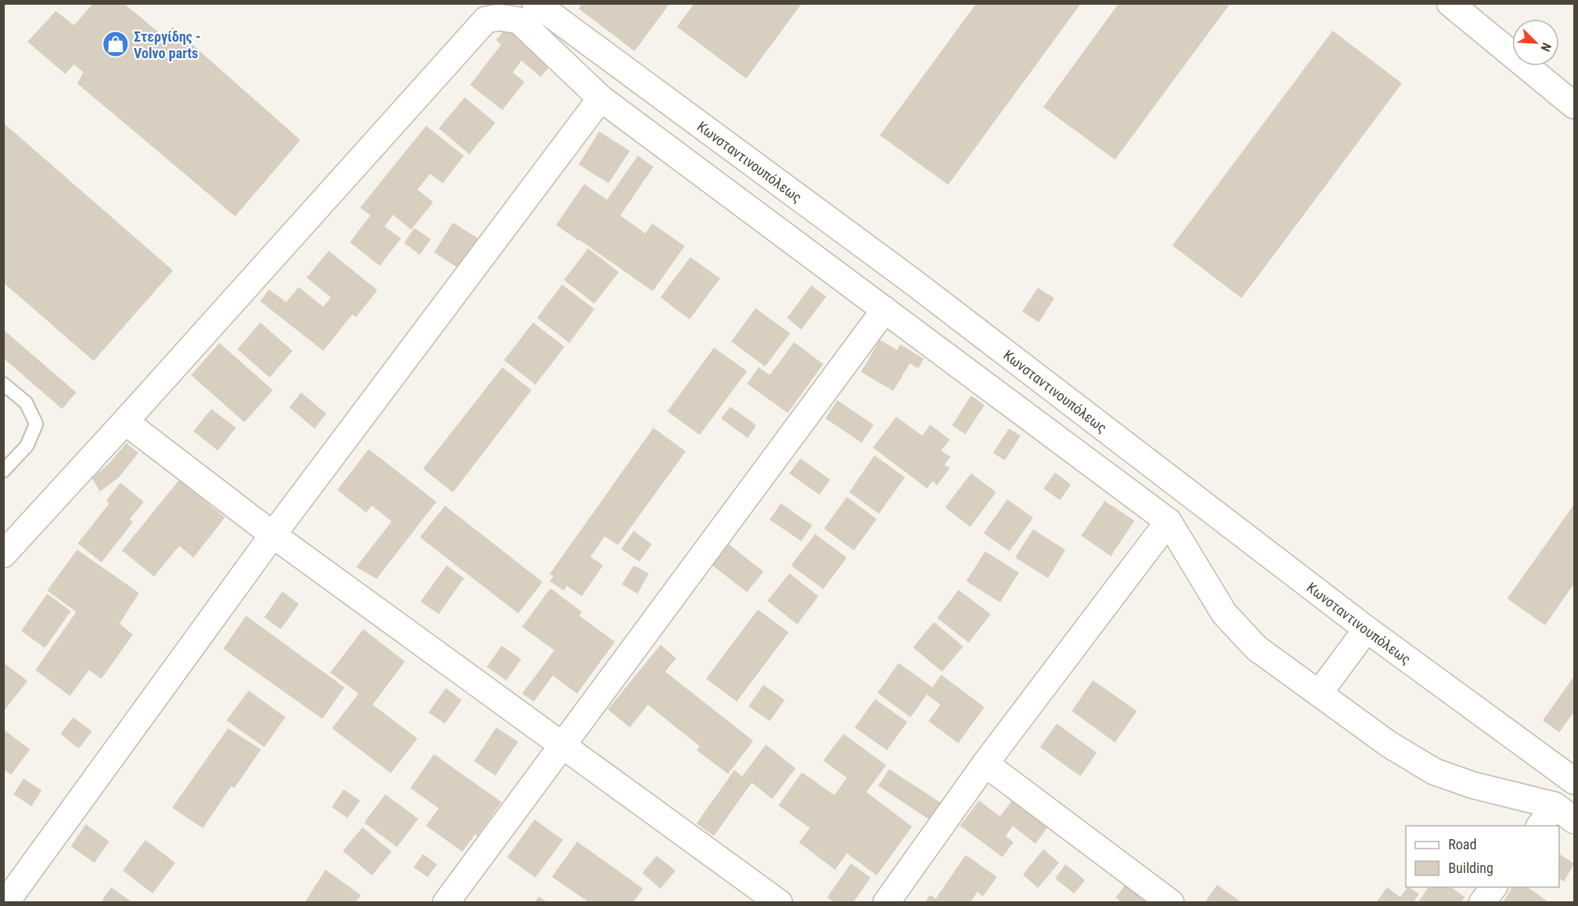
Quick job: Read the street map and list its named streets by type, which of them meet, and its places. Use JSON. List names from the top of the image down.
{
  "streets": {
    "street": ["Κωνσταντινουπόλεως"]
  },
  "places": {
    "shop": ["Στεργίδης - Volvo parts"]
  },
  "legend": ["Road", "Building"],
  "north": "bottom right"
}
